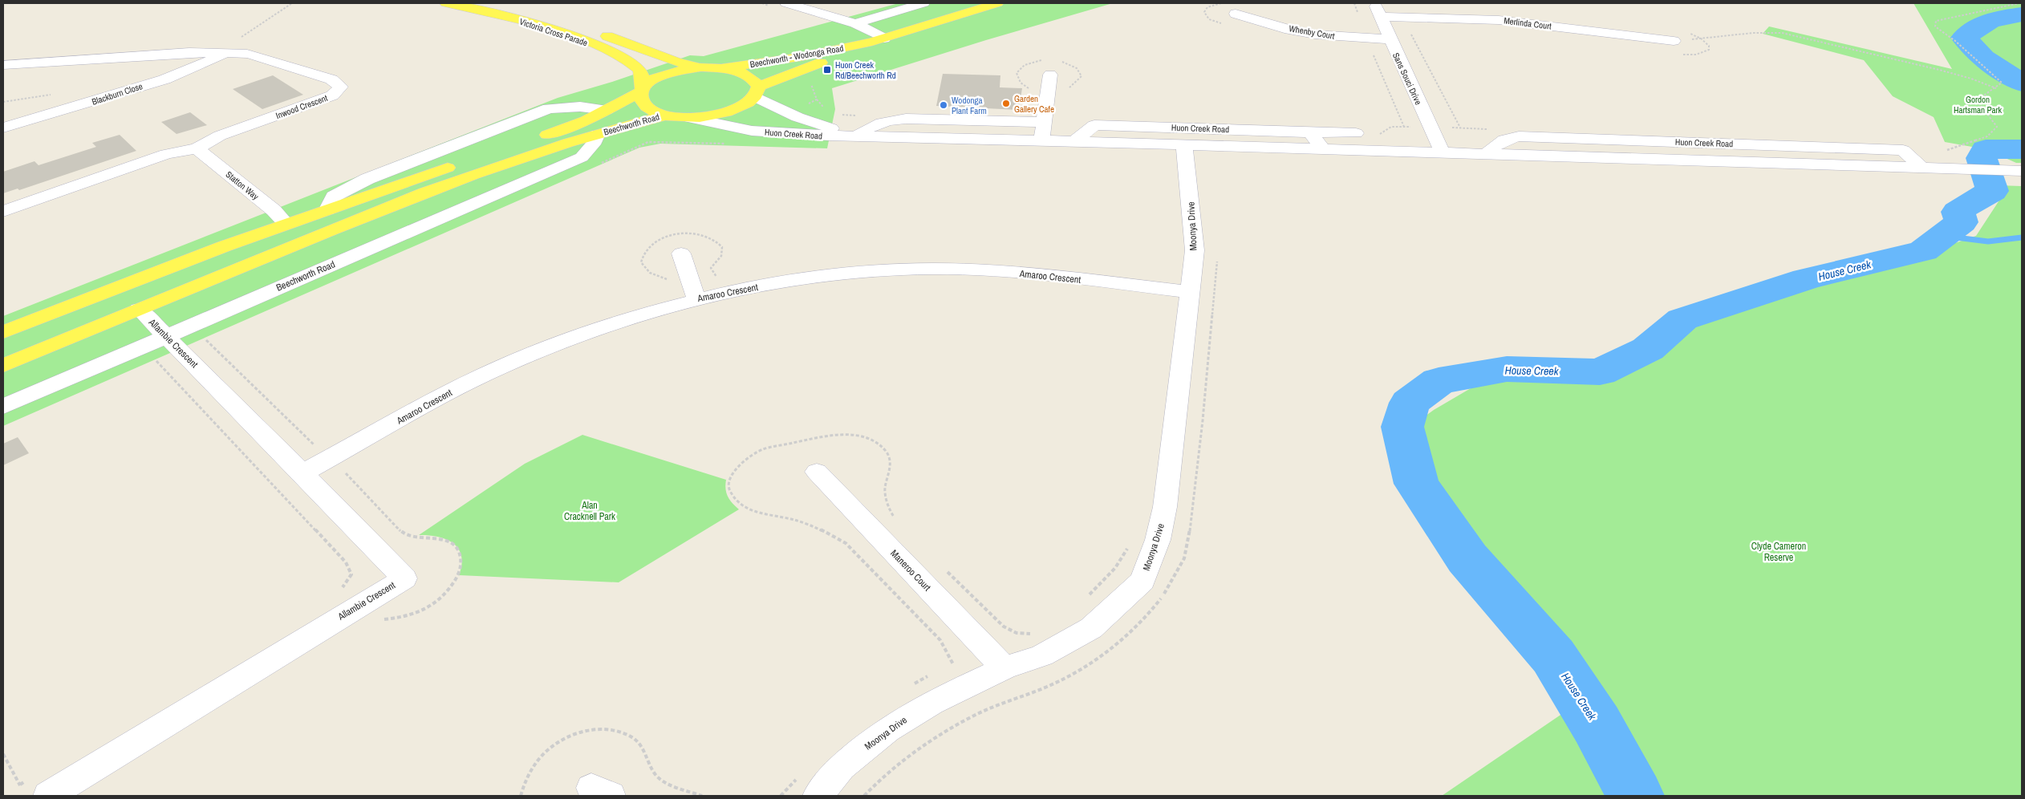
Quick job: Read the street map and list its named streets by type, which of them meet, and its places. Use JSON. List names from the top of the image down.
{
  "streets": {
    "main road": ["Victoria Cross Parade", "Beechworth - Wodonga Road", "Beechworth Road"],
    "street": [
      "Merlinda Court",
      "Whenby Court",
      "Sans Souci Drive",
      "Blackburn Close",
      "Inwood Crescent",
      "Huon Creek Road",
      "Statton Way",
      "Moonya Drive",
      "Amaroo Crescent",
      "Allambie Crescent",
      "Maneroo Court"
    ]
  },
  "crossings": [
    ["Merlinda Court", "Sans Souci Drive"],
    ["Victoria Cross Parade", "Beechworth - Wodonga Road"],
    ["Victoria Cross Parade", "Beechworth Road"],
    ["Whenby Court", "Sans Souci Drive"],
    ["Beechworth - Wodonga Road", "Beechworth Road"],
    ["Beechworth - Wodonga Road", "Huon Creek Road"],
    ["Sans Souci Drive", "Huon Creek Road"],
    ["Blackburn Close", "Inwood Crescent"],
    ["Inwood Crescent", "Statton Way"],
    ["Beechworth Road", "Statton Way"],
    ["Beechworth Road", "Allambie Crescent"],
    ["Huon Creek Road", "Moonya Drive"],
    ["Moonya Drive", "Amaroo Crescent"],
    ["Moonya Drive", "Maneroo Court"],
    ["Amaroo Crescent", "Allambie Crescent"]
  ],
  "water": ["House Creek"],
  "parks": ["Gordon Hartsman Park", "Alan Cracknell Park", "Clyde Cameron Reserve"],
  "places": {
    "transit": ["Huon Creek Rd/Beechworth Rd"],
    "other": ["Garden Gallery Cafe", "Wodonga Plant Farm"]
  }
}
